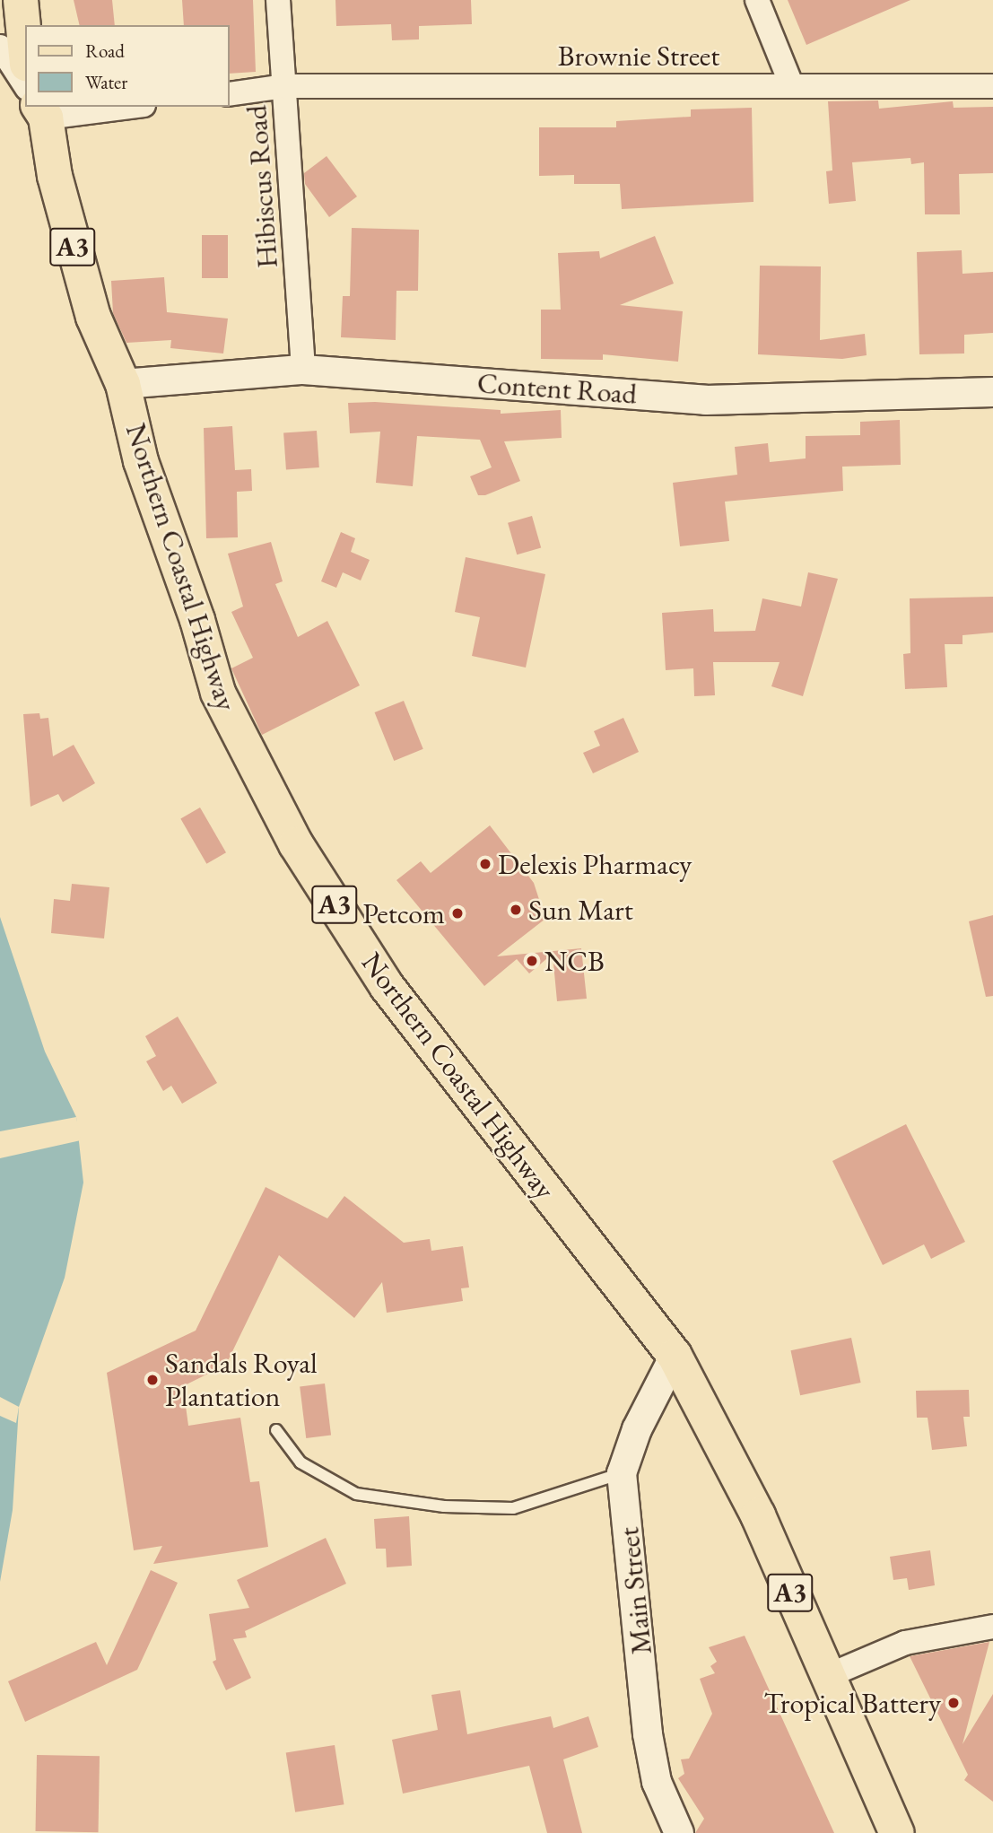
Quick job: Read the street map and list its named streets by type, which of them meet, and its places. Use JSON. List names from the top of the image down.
{
  "streets": {
    "main road": ["A3", "Northern Coastal Highway"],
    "street": [
      "Brownie Street",
      "Hibiscus Road",
      "Content Road",
      "Main Street"
    ]
  },
  "crossings": [
    ["Brownie Street", "Hibiscus Road"],
    ["Hibiscus Road", "Content Road"],
    ["A3", "Northern Coastal Highway"],
    ["A3", "Main Street"],
    ["Content Road", "Northern Coastal Highway"],
    ["Northern Coastal Highway", "Main Street"]
  ],
  "places": [
    "Delexis Pharmacy",
    "Sun Mart",
    "Petcom",
    "NCB",
    "Sandals Royal Plantation",
    "Tropical Battery"
  ],
  "legend": ["Road", "Water"]
}
